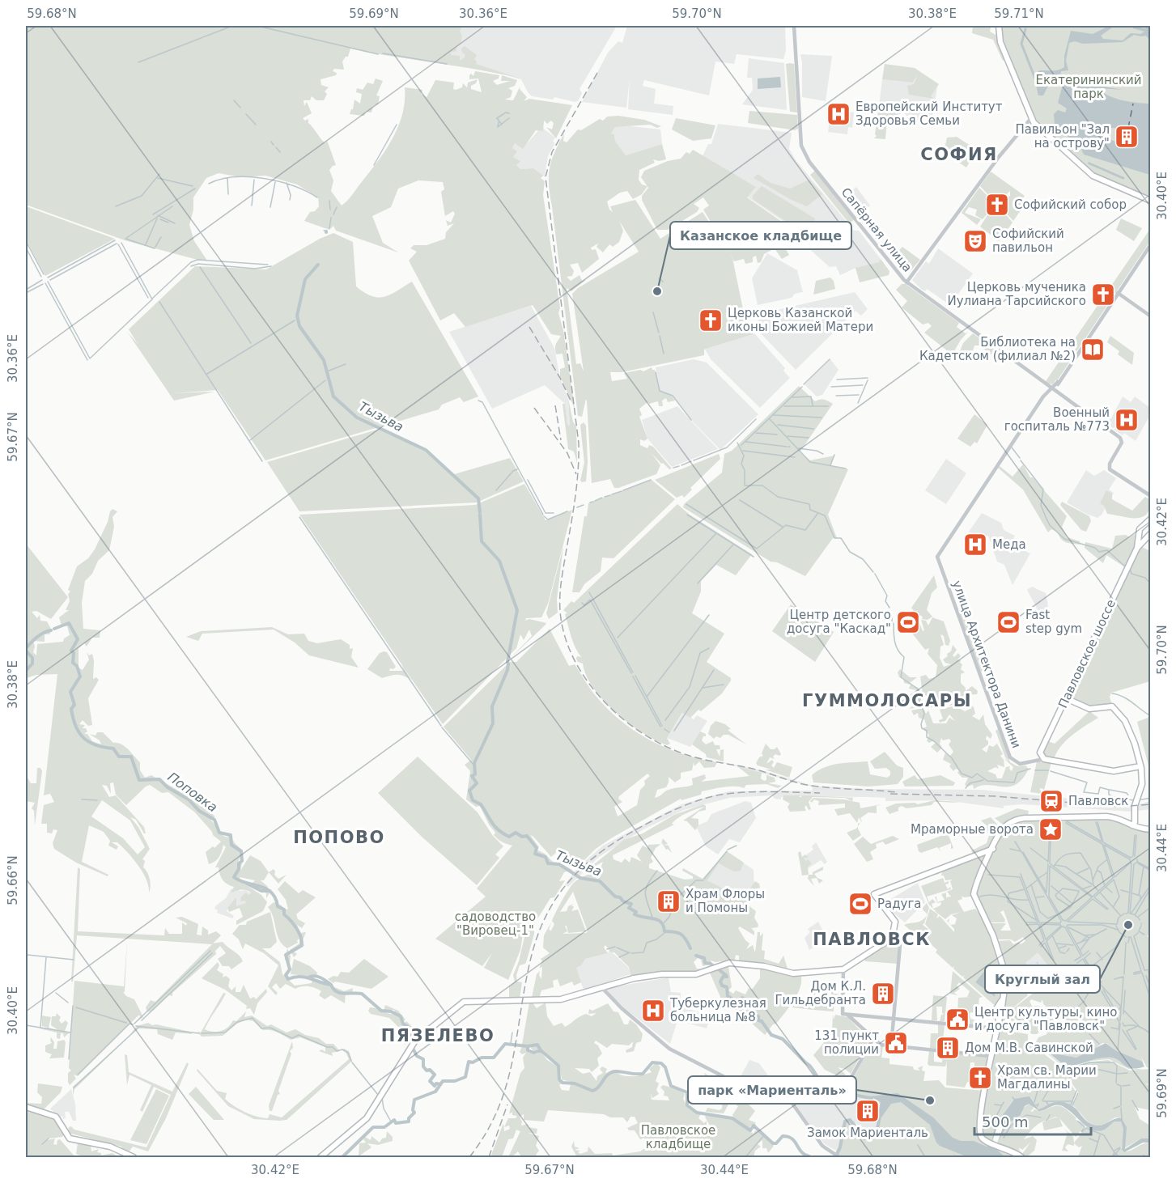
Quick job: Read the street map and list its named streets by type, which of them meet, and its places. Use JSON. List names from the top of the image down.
{
  "streets": {
    "main road": ["Павловское шоссе"],
    "street": ["Сапёрная улица", "улица Архитектора Данини"]
  },
  "crossings": [
    ["Сапёрная улица", "улица Архитектора Данини"],
    ["Павловское шоссе", "улица Архитектора Данини"]
  ],
  "districts": [
    "СОФИЯ",
    "ГУММОЛОСАРЫ",
    "ПОПОВО",
    "ПАВЛОВСК",
    "ПЯЗЕЛЕВО"
  ],
  "water": ["Тызьва", "Поповка"],
  "parks": ["Екатерининский парк", "садоводство \"Вировец-1\"", "Павловское кладбище"],
  "places": {
    "hospital": [
      "Европейский Институт Здоровья Семьи",
      "Военный госпиталь №773",
      "Меда",
      "Туберкулезная больница №8"
    ],
    "building": [
      "Павильон \"Зал на острову\"",
      "Храм Флоры и Помоны",
      "Дом К.Л. Гильдебранта",
      "Дом М.В. Савинской",
      "Замок Мариенталь"
    ],
    "church": [
      "Софийский собор",
      "Церковь мученика Иулиана Тарсийского",
      "Церковь Казанской иконы Божией Матери",
      "Храм св. Марии Магдалины"
    ],
    "theatre": ["Софийский павильон"],
    "other": ["Казанское кладбище", "Круглый зал", "парк «Мариенталь»"],
    "library": ["Библиотека на Кадетском (филиал №2)"],
    "sports": ["Центр детского досуга \"Каскад\"", "Fast step gym", "Радуга"],
    "station": ["Павловск"],
    "place": ["Мраморные ворота"],
    "public building": ["Центр культуры, кино и досуга \"Павловск\"", "131 пункт полиции"]
  },
  "scale_bar": "500 m",
  "coordinates": [
    "59.68°N",
    "59.69°N",
    "30.36°E",
    "59.70°N",
    "30.38°E",
    "59.71°N",
    "30.40°E",
    "59.67°N",
    "30.42°E",
    "30.44°E",
    "59.66°N"
  ]
}
